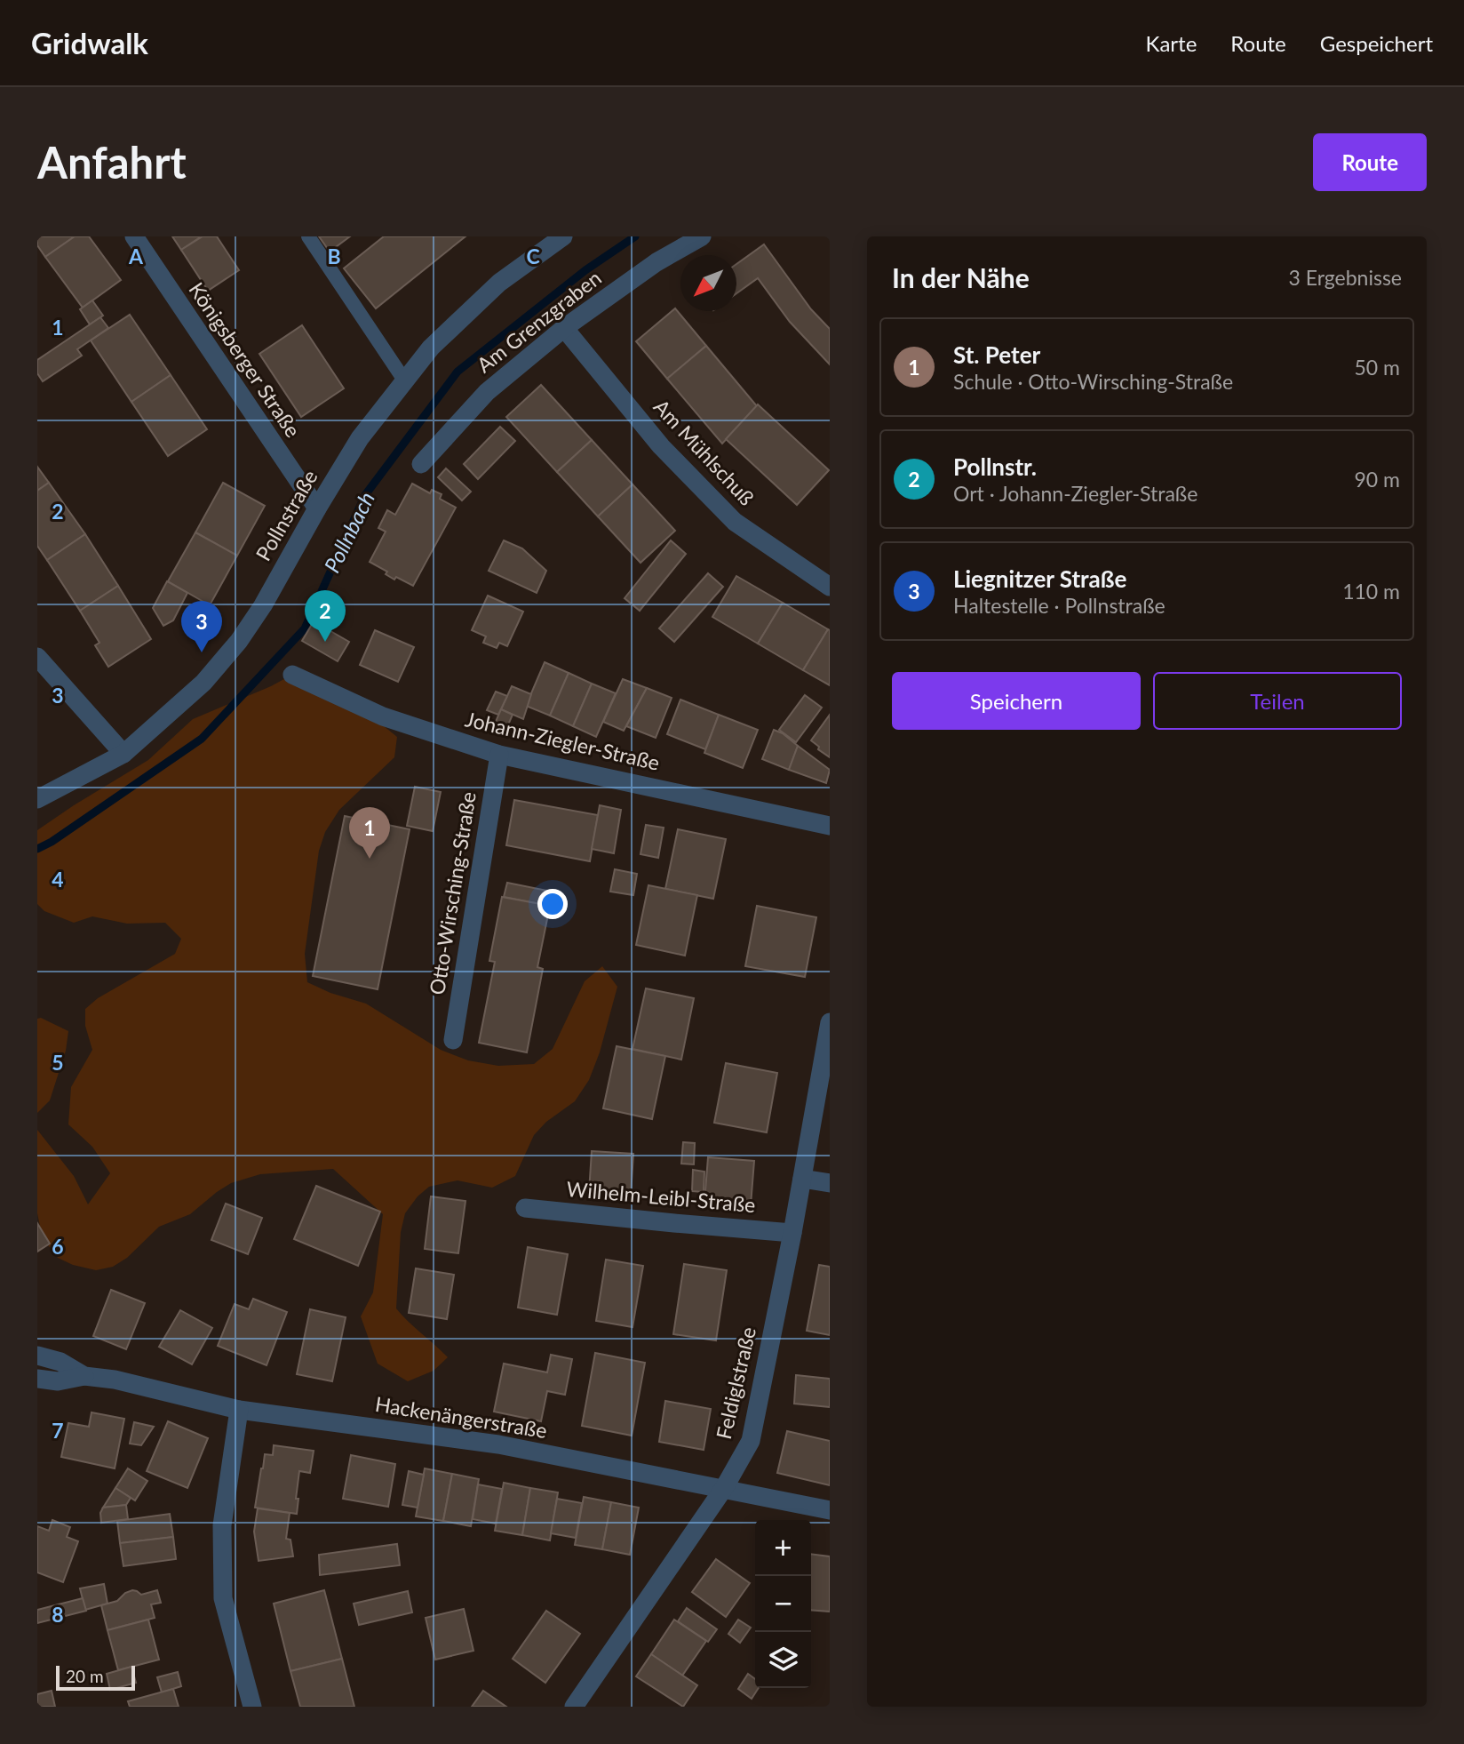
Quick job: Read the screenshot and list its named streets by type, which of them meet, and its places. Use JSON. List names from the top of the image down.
{
  "streets": {
    "street": [
      "Am Grenzgraben",
      "Königsberger Straße",
      "Am Mühlschuß",
      "Pollnstraße",
      "Johann-Ziegler-Straße",
      "Otto-Wirsching-Straße",
      "Wilhelm-Leibl-Straße",
      "Feldiglstraße",
      "Hackenängerstraße"
    ]
  },
  "crossings": [
    ["Am Grenzgraben", "Am Mühlschuß"],
    ["Königsberger Straße", "Pollnstraße"],
    ["Johann-Ziegler-Straße", "Otto-Wirsching-Straße"],
    ["Wilhelm-Leibl-Straße", "Feldiglstraße"],
    ["Feldiglstraße", "Hackenängerstraße"]
  ],
  "water": ["Pollnbach"],
  "scale_bar": "20 m",
  "north": "bottom left",
  "page": {
    "header": "Gridwalk",
    "nav": ["Karte", "Route", "Gespeichert"],
    "buttons": [
      "Route",
      ["Speichern", "Teilen"]
    ],
    "title": "Anfahrt",
    "heading": ["In der Nähe", "3 Ergebnisse"],
    "list": [
      {
        "mark": "1",
        "name": "St. Peter",
        "note": "Schule · Otto-Wirsching-Straße",
        "value": "50 m"
      },
      {
        "mark": "2",
        "name": "Pollnstr.",
        "note": "Ort · Johann-Ziegler-Straße",
        "value": "90 m"
      },
      {
        "mark": "3",
        "name": "Liegnitzer Straße",
        "note": "Haltestelle · Pollnstraße",
        "value": "110 m"
      }
    ],
    "pins": ["2", "3", "1"],
    "map_buttons": ["+", "−"],
    "scale": "20 m"
  },
  "grid": {
    "columns": ["A", "B", "C"],
    "rows": [
      "1",
      "2",
      "3",
      "4",
      "5",
      "6",
      "7",
      "8"
    ]
  }
}
